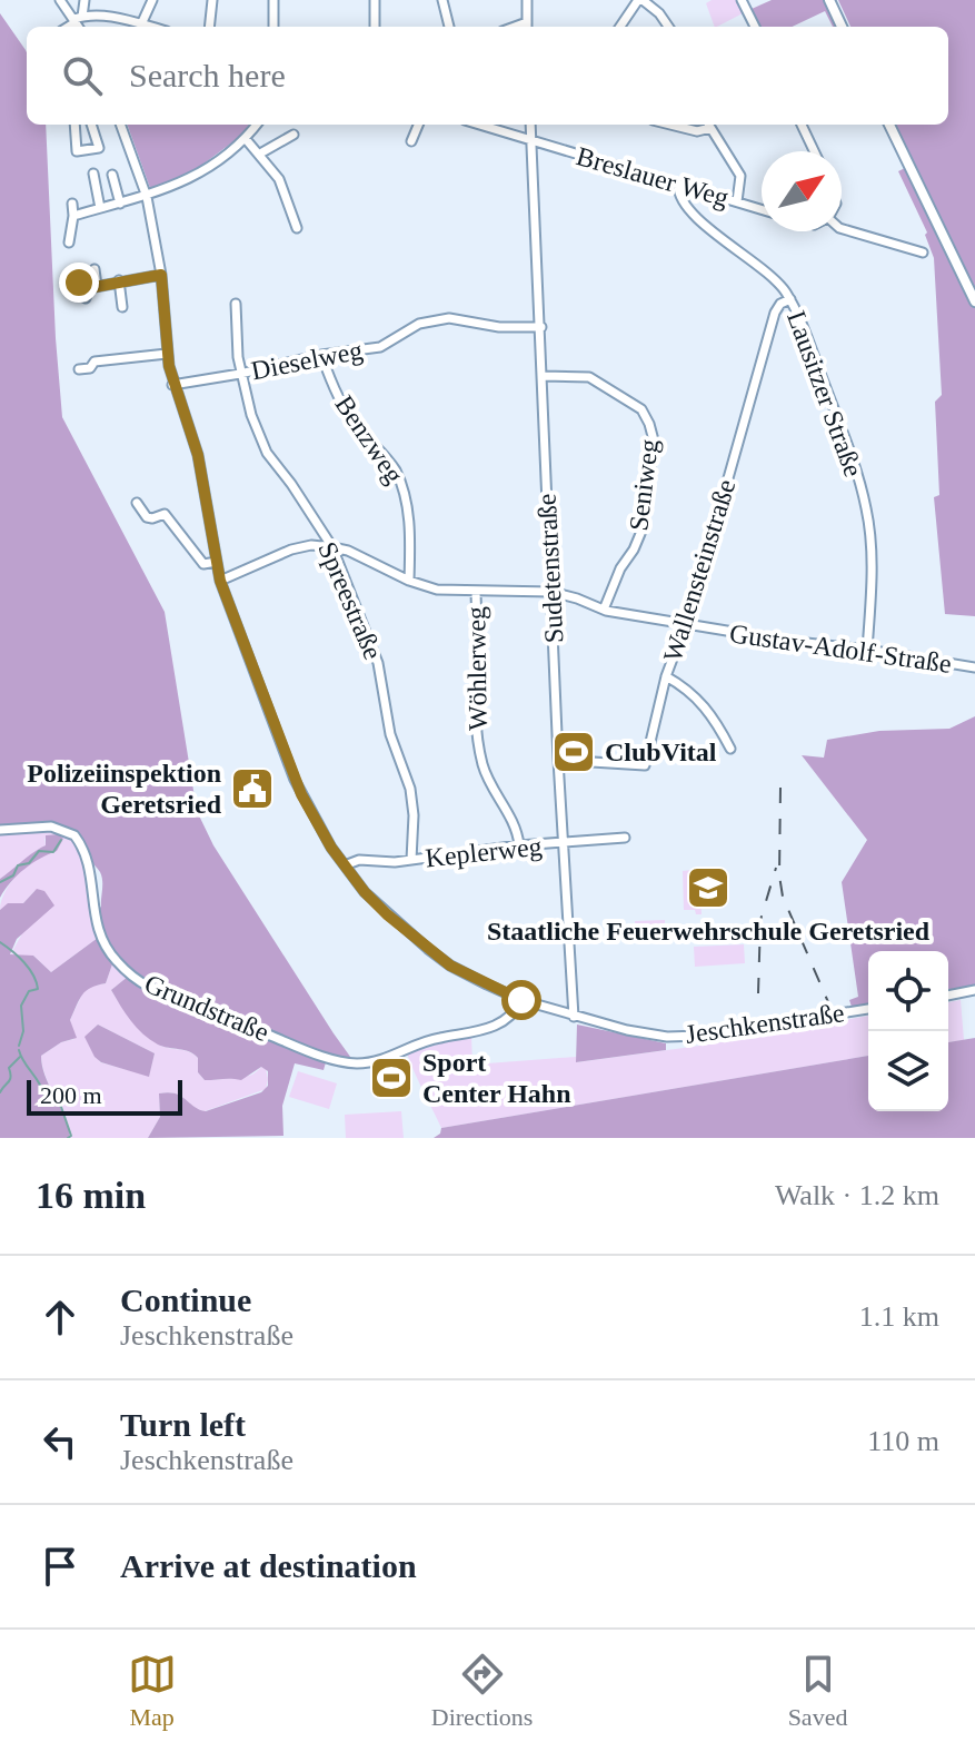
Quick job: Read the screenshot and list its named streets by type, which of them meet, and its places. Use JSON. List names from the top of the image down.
{
  "streets": {
    "street": [
      "Breslauer Weg",
      "Dieselweg",
      "Lausitzer Straße",
      "Benzweg",
      "Seniweg",
      "Sudetenstraße",
      "Wallensteinstraße",
      "Spreestraße",
      "Gustav-Adolf-Straße",
      "Wöhlerweg",
      "Keplerweg",
      "Grundstraße",
      "Jeschkenstraße"
    ]
  },
  "crossings": [
    ["Breslauer Weg", "Lausitzer Straße"],
    ["Breslauer Weg", "Sudetenstraße"],
    ["Dieselweg", "Benzweg"],
    ["Dieselweg", "Sudetenstraße"],
    ["Dieselweg", "Spreestraße"],
    ["Dieselweg", "Jeschkenstraße"],
    ["Lausitzer Straße", "Wallensteinstraße"],
    ["Lausitzer Straße", "Gustav-Adolf-Straße"],
    ["Benzweg", "Gustav-Adolf-Straße"],
    ["Seniweg", "Sudetenstraße"],
    ["Seniweg", "Gustav-Adolf-Straße"],
    ["Sudetenstraße", "Wallensteinstraße"],
    ["Sudetenstraße", "Gustav-Adolf-Straße"],
    ["Sudetenstraße", "Keplerweg"],
    ["Sudetenstraße", "Jeschkenstraße"],
    ["Wallensteinstraße", "Gustav-Adolf-Straße"],
    ["Spreestraße", "Gustav-Adolf-Straße"],
    ["Spreestraße", "Keplerweg"],
    ["Gustav-Adolf-Straße", "Wöhlerweg"],
    ["Wöhlerweg", "Keplerweg"],
    ["Keplerweg", "Jeschkenstraße"],
    ["Grundstraße", "Jeschkenstraße"]
  ],
  "places": {
    "sports": ["ClubVital", "Sport Center Hahn"],
    "public building": ["Polizeiinspektion Geretsried"],
    "school or university": ["Staatliche Feuerwehrschule Geretsried"]
  },
  "scale_bar": "200 m",
  "north": "top right",
  "page": {
    "search": "Search here",
    "scale": "200 m",
    "heading": ["16 min", "Walk · 1.2 km"],
    "list": [
      ["Continue", "Jeschkenstraße", "1.1 km"],
      ["Turn left", "Jeschkenstraße", "110 m"],
      "Arrive at destination"
    ],
    "nav": ["Map", "Directions", "Saved"]
  }
}
